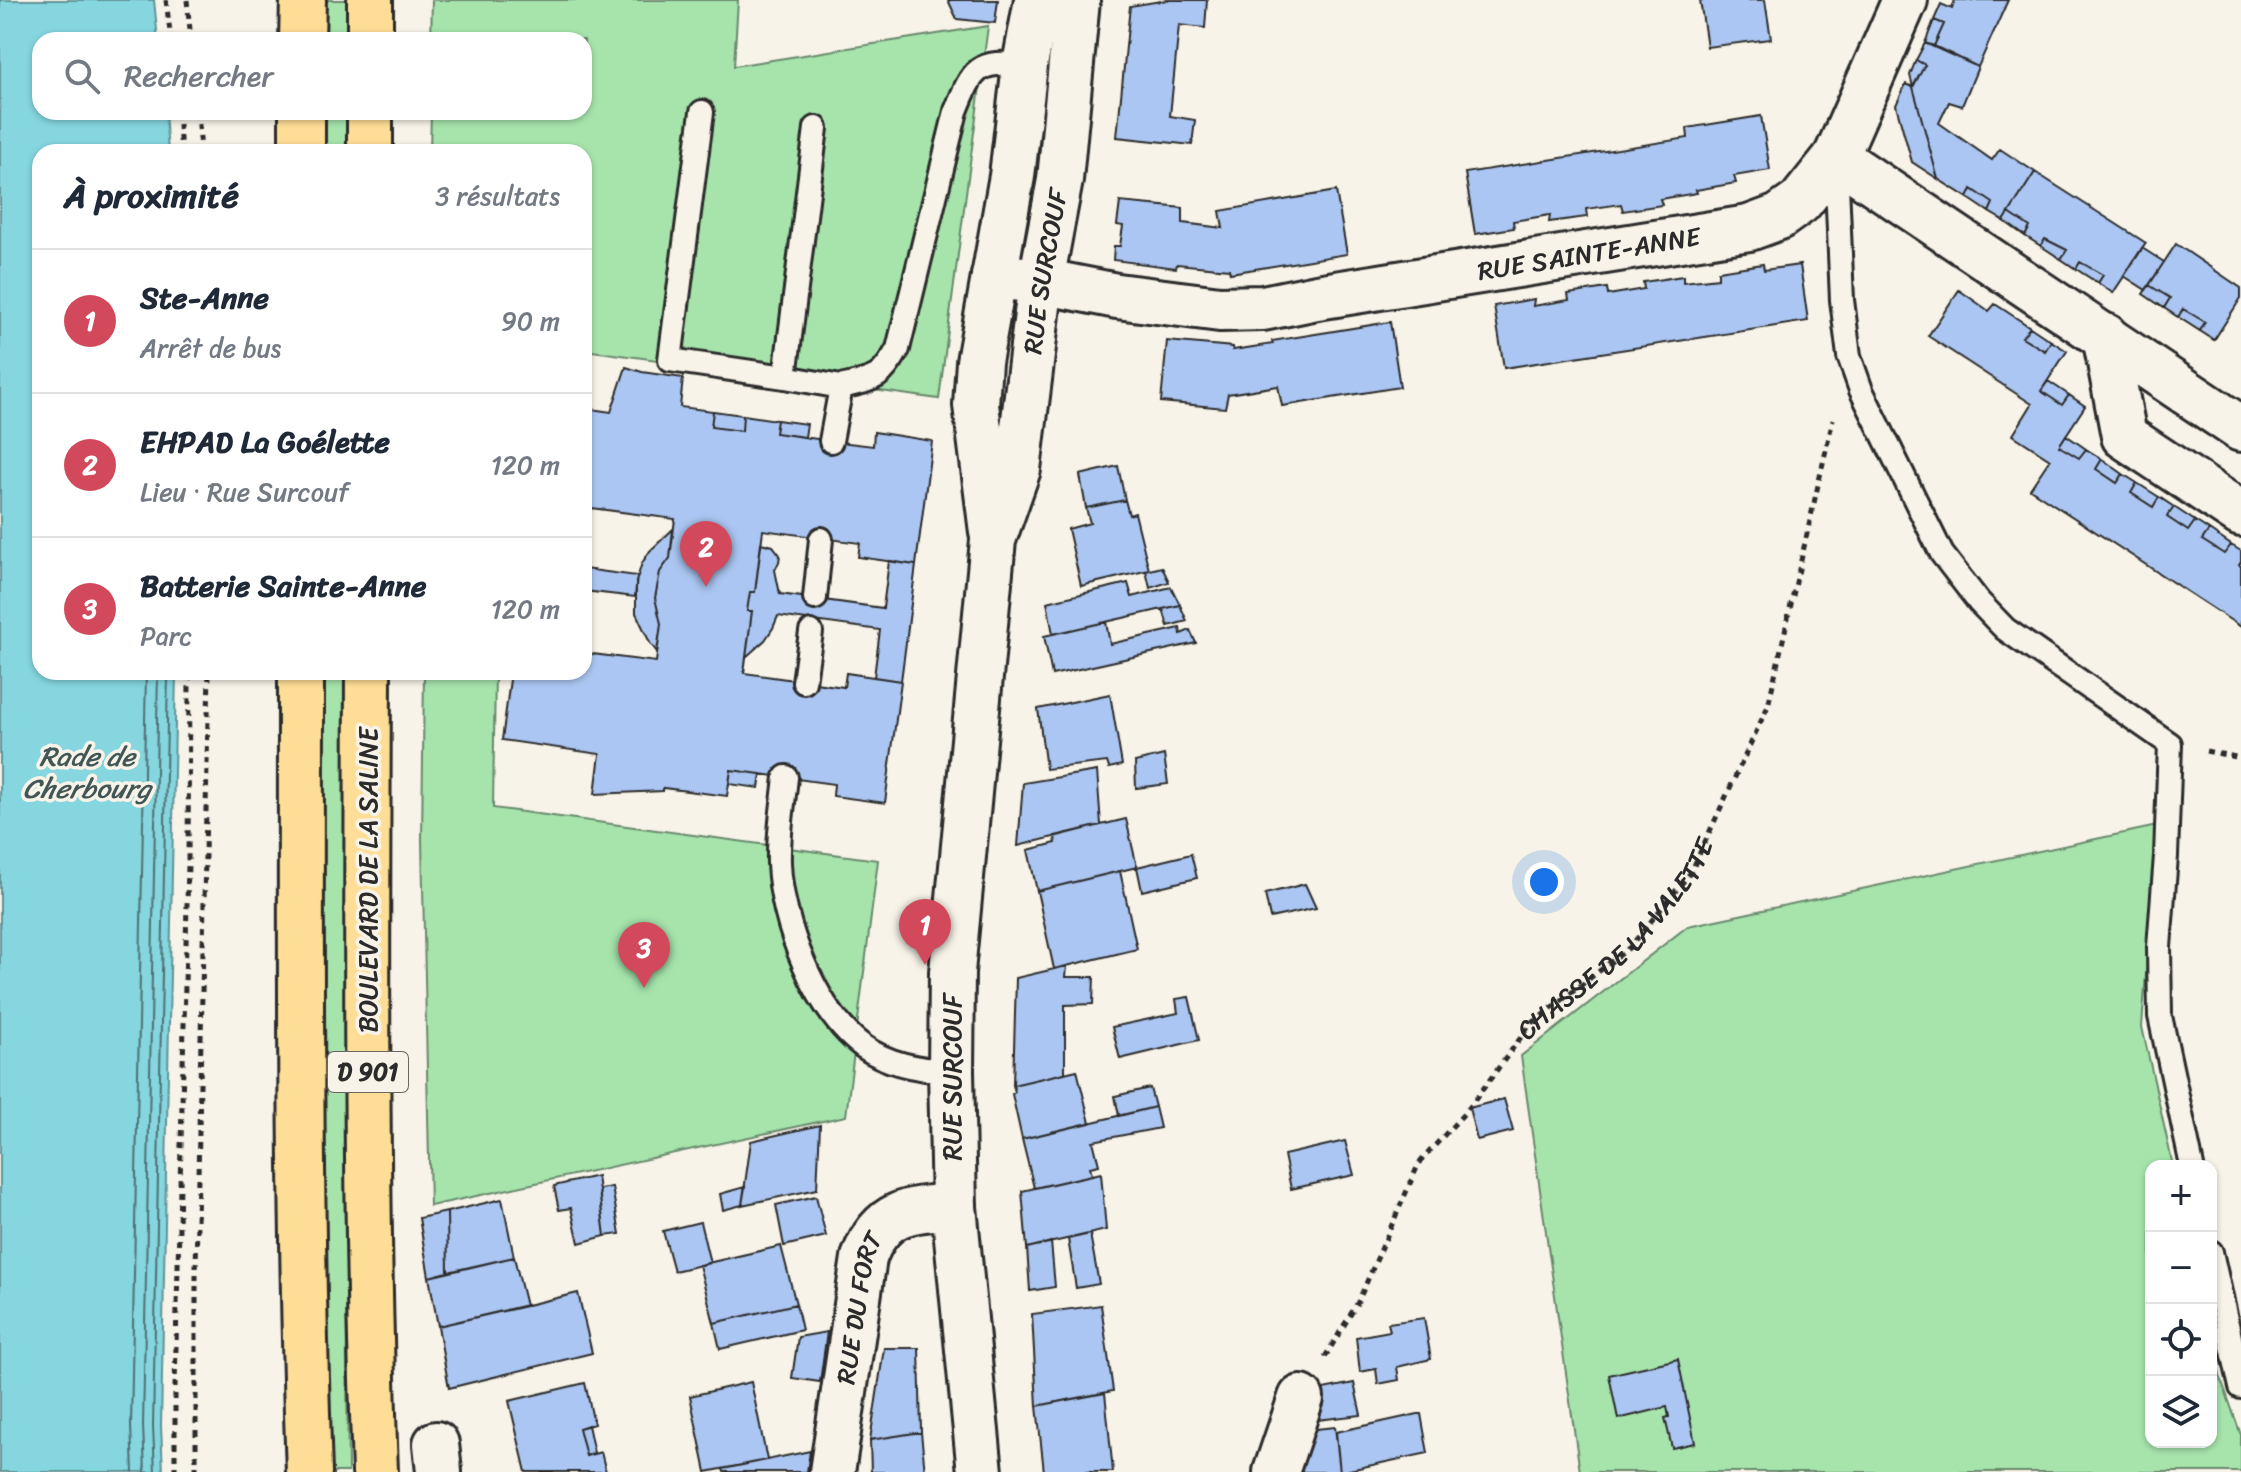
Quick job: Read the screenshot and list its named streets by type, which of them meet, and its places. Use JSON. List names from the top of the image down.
{
  "streets": {
    "main road": ["BOULEVARD DE LA SALINE", "D 901"],
    "street": ["RUE SAINTE-ANNE", "RUE SURCOUF", "RUE DU FORT"],
    "path": ["CHASSE DE LA VALETTE"]
  },
  "crossings": [
    ["RUE SAINTE-ANNE", "RUE SURCOUF"],
    ["RUE SURCOUF", "RUE DU FORT"]
  ],
  "water": ["Rade de Cherbourg"],
  "page": {
    "search": "Rechercher",
    "heading": ["À proximité", "3 résultats"],
    "list": [
      {
        "mark": "1",
        "name": "Ste-Anne",
        "note": "Arrêt de bus",
        "value": "90 m"
      },
      {
        "mark": "2",
        "name": "EHPAD La Goélette",
        "note": "Lieu · Rue Surcouf",
        "value": "120 m"
      },
      {
        "mark": "3",
        "name": "Batterie Sainte-Anne",
        "note": "Parc",
        "value": "120 m"
      }
    ],
    "pins": ["2", "1", "3"],
    "map_buttons": ["+", "−"]
  }
}
